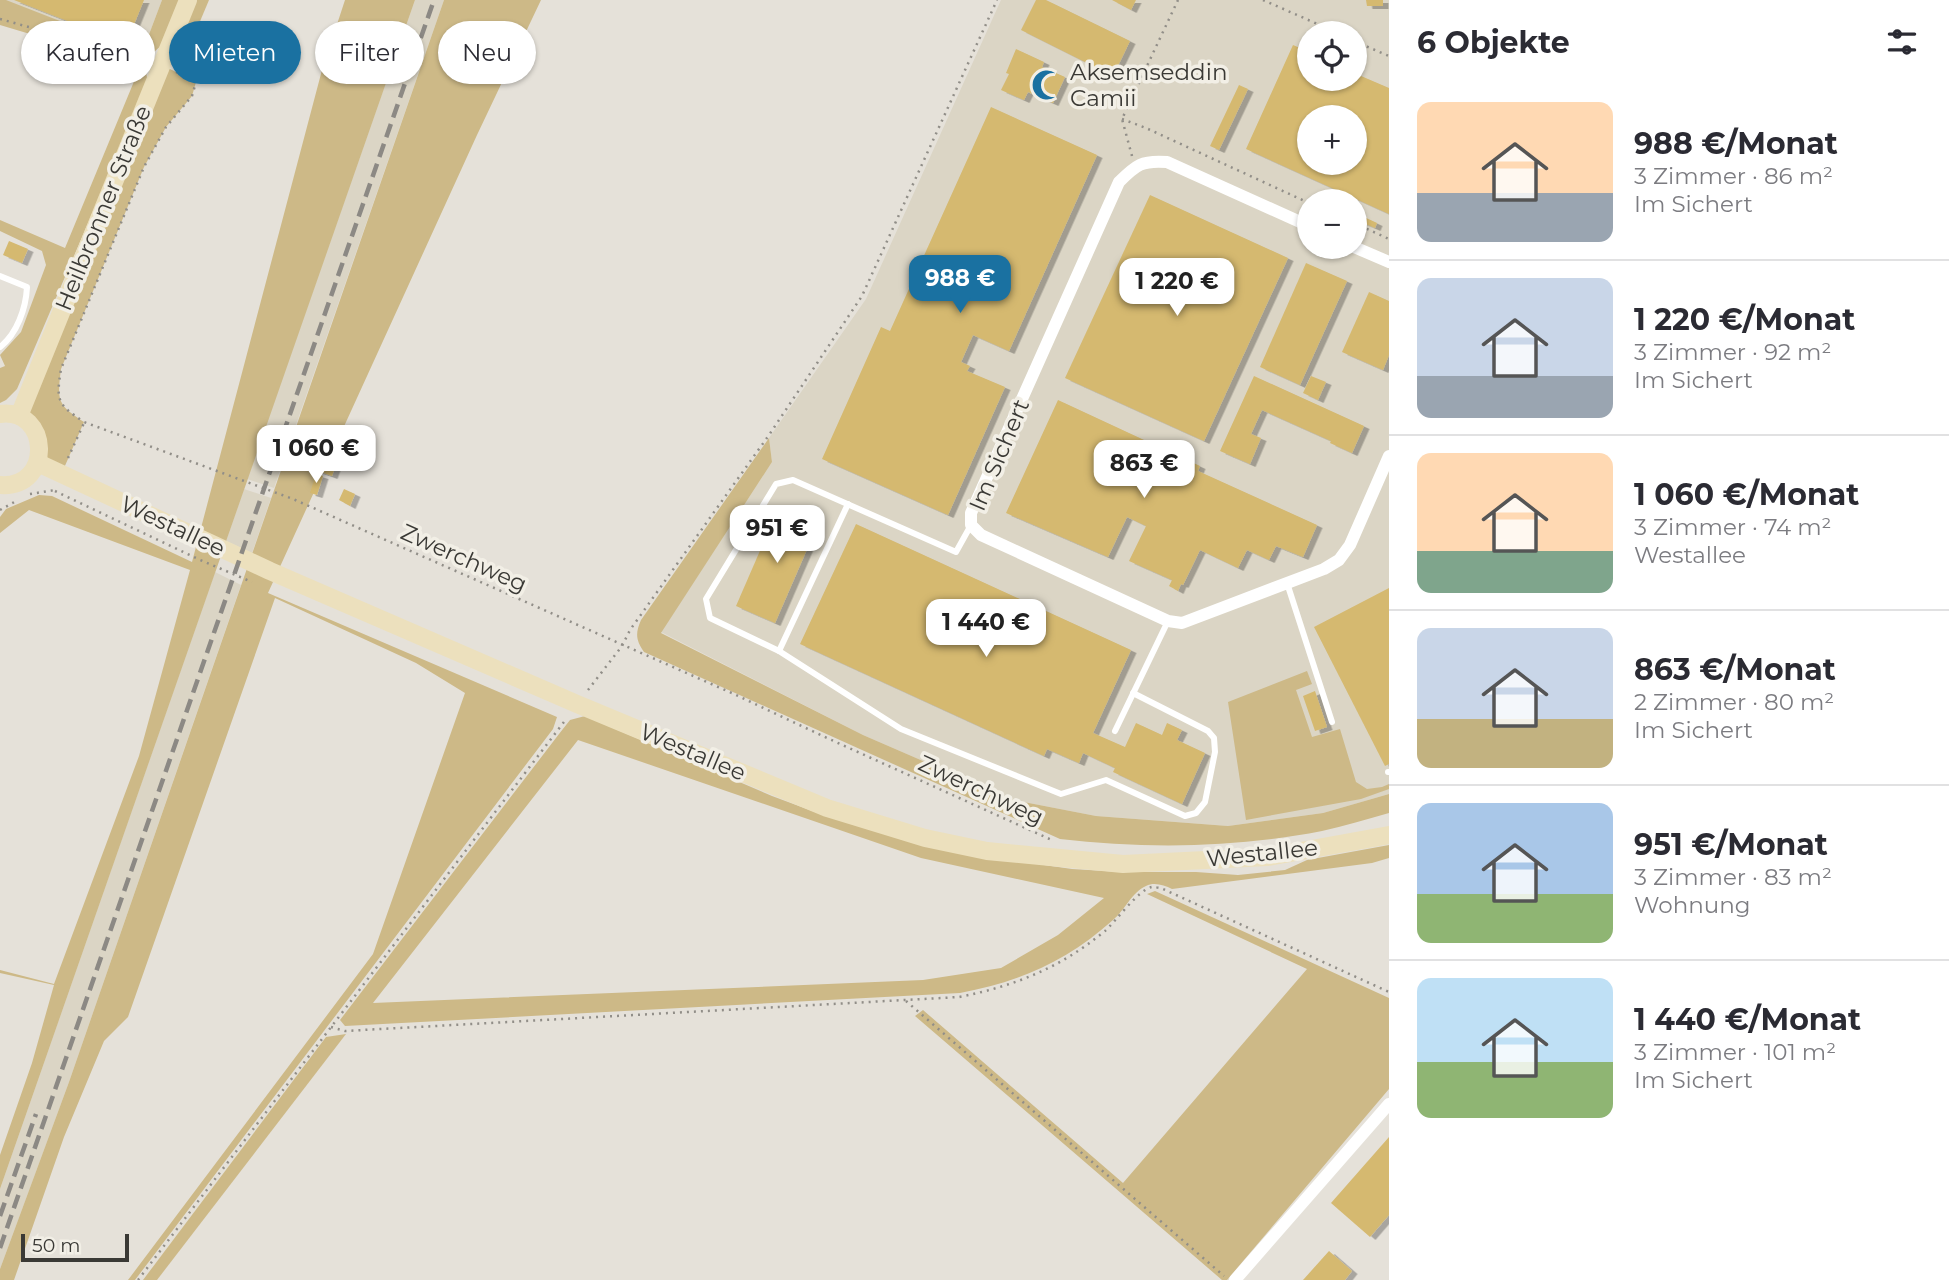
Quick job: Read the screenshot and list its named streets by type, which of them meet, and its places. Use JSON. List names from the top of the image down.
{
  "streets": {
    "main road": ["Heilbronner Straße", "Westallee"],
    "street": ["Im Sichert"],
    "path": ["Zwerchweg"]
  },
  "crossings": [
    ["Heilbronner Straße", "Zwerchweg"]
  ],
  "places": {
    "mosque": ["Aksemseddin Camii"]
  },
  "scale_bar": "50 m",
  "page": {
    "heading": "6 Objekte",
    "map_buttons": ["+", "−"],
    "chip": [
      "Kaufen",
      "Mieten",
      "Filter",
      "Neu"
    ],
    "list": [
      {
        "name": "988 €/Monat",
        "note": "3 Zimmer · 86 m² · Im Sichert"
      },
      {
        "name": "1 220 €/Monat",
        "note": "3 Zimmer · 92 m² · Im Sichert"
      },
      {
        "name": "1 060 €/Monat",
        "note": "3 Zimmer · 74 m² · Westallee"
      },
      {
        "name": "863 €/Monat",
        "note": "2 Zimmer · 80 m² · Im Sichert"
      },
      {
        "name": "951 €/Monat",
        "note": "3 Zimmer · 83 m² · Wohnung"
      },
      {
        "name": "1 440 €/Monat",
        "note": "3 Zimmer · 101 m² · Im Sichert"
      }
    ],
    "price": [
      "988 €",
      "1 220 €",
      "1 060 €",
      "863 €",
      "951 €",
      "1 440 €"
    ],
    "scale": "50 m"
  }
}
